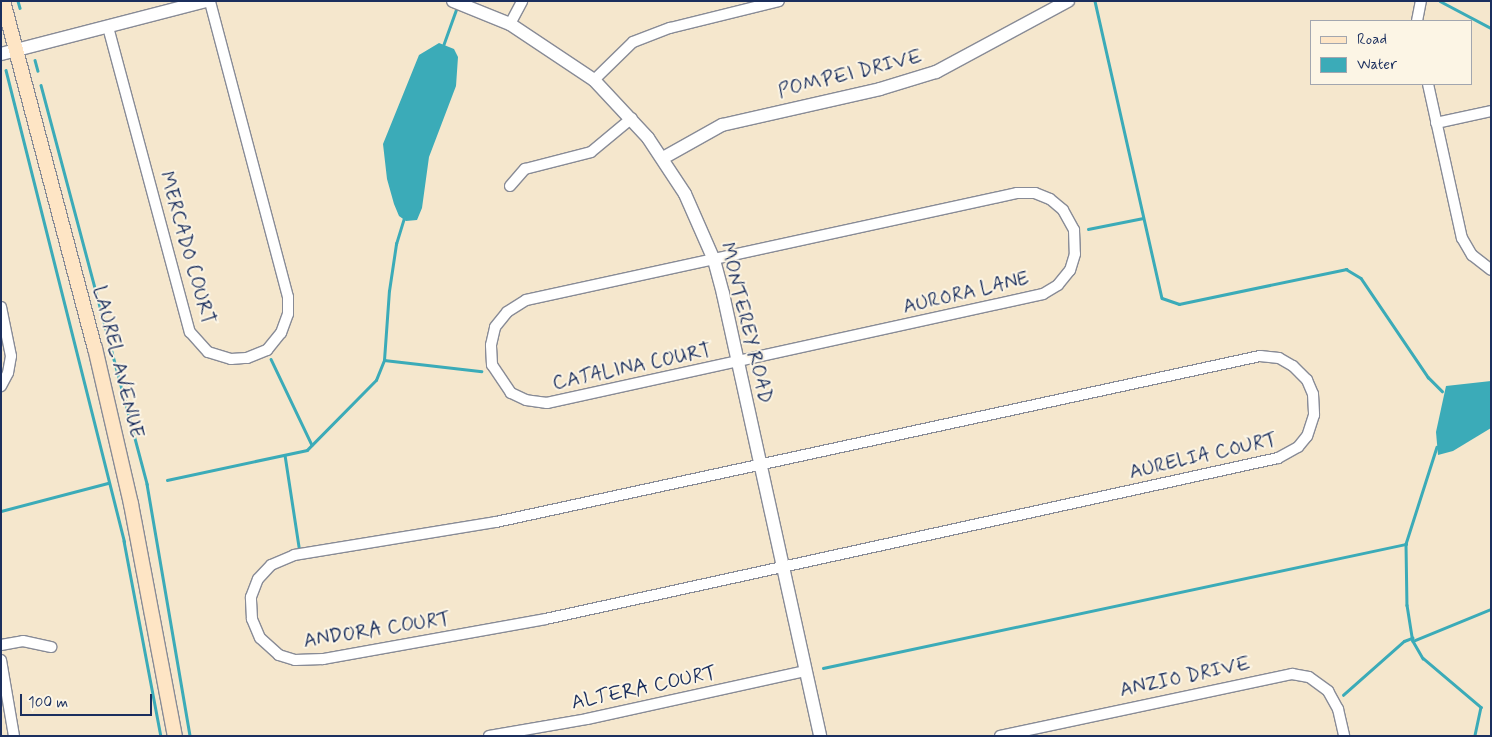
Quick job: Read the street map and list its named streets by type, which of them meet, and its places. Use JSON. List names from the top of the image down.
{
  "streets": {
    "main road": ["LAUREL AVENUE"],
    "street": [
      "POMPEI DRIVE",
      "MERCADO COURT",
      "AURORA LANE",
      "MONTEREY ROAD",
      "CATALINA COURT",
      "AURELIA COURT",
      "ANDORA COURT",
      "ANZIO DRIVE",
      "ALTERA COURT"
    ]
  },
  "crossings": [
    ["POMPEI DRIVE", "MONTEREY ROAD"],
    ["AURORA LANE", "MONTEREY ROAD"],
    ["AURORA LANE", "CATALINA COURT"],
    ["MONTEREY ROAD", "CATALINA COURT"],
    ["MONTEREY ROAD", "AURELIA COURT"],
    ["MONTEREY ROAD", "ANDORA COURT"],
    ["MONTEREY ROAD", "ALTERA COURT"],
    ["AURELIA COURT", "ANDORA COURT"]
  ],
  "legend": ["Road", "Water"],
  "scale_bar": "100 m"
}
